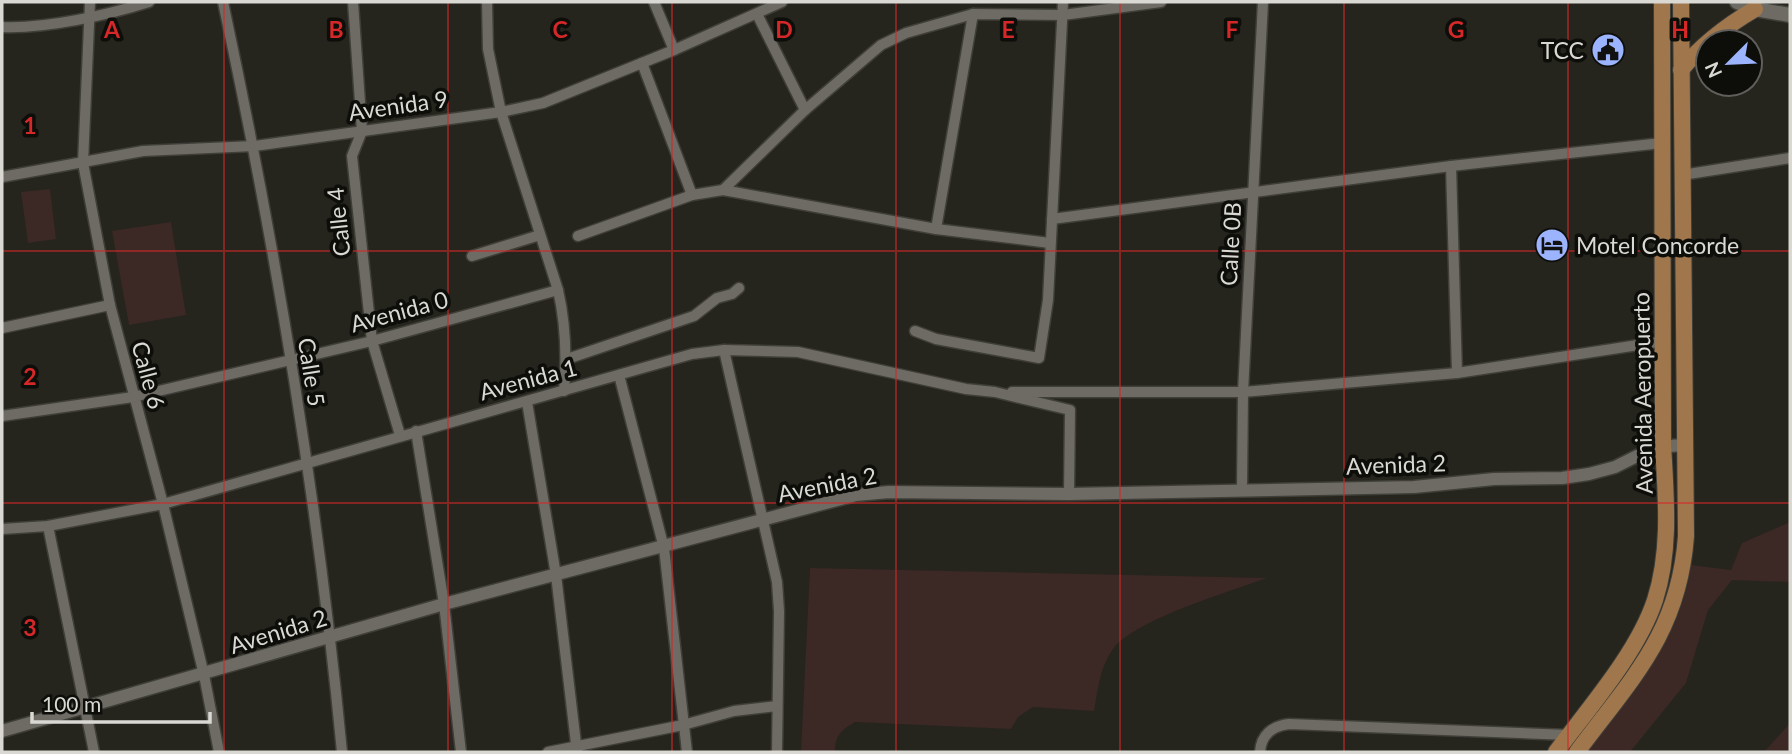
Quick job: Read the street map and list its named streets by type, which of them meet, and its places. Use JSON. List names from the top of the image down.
{
  "streets": {
    "main road": ["Avenida Aeropuerto"],
    "street": [
      "Avenida 9",
      "Calle 4",
      "Calle 0B",
      "Avenida 0",
      "Calle 5",
      "Calle 6",
      "Avenida 1",
      "Avenida 2"
    ]
  },
  "crossings": [
    ["Avenida 9", "Calle 4"],
    ["Avenida 9", "Calle 5"],
    ["Avenida 9", "Calle 6"],
    ["Calle 4", "Avenida 0"],
    ["Calle 4", "Avenida 1"],
    ["Calle 0B", "Avenida 2"],
    ["Avenida 0", "Calle 5"],
    ["Avenida 0", "Calle 6"],
    ["Calle 5", "Avenida 1"],
    ["Calle 5", "Avenida 2"],
    ["Calle 6", "Avenida 1"],
    ["Calle 6", "Avenida 2"],
    ["Avenida 1", "Avenida 2"],
    ["Avenida Aeropuerto", "Avenida 2"]
  ],
  "places": {
    "public building": ["TCC"],
    "hotel": ["Motel Concorde"]
  },
  "scale_bar": "100 m",
  "north": "bottom left",
  "grid": {
    "columns": [
      "A",
      "B",
      "C",
      "D",
      "E",
      "F",
      "G",
      "H"
    ],
    "rows": ["1", "2", "3"]
  }
}
